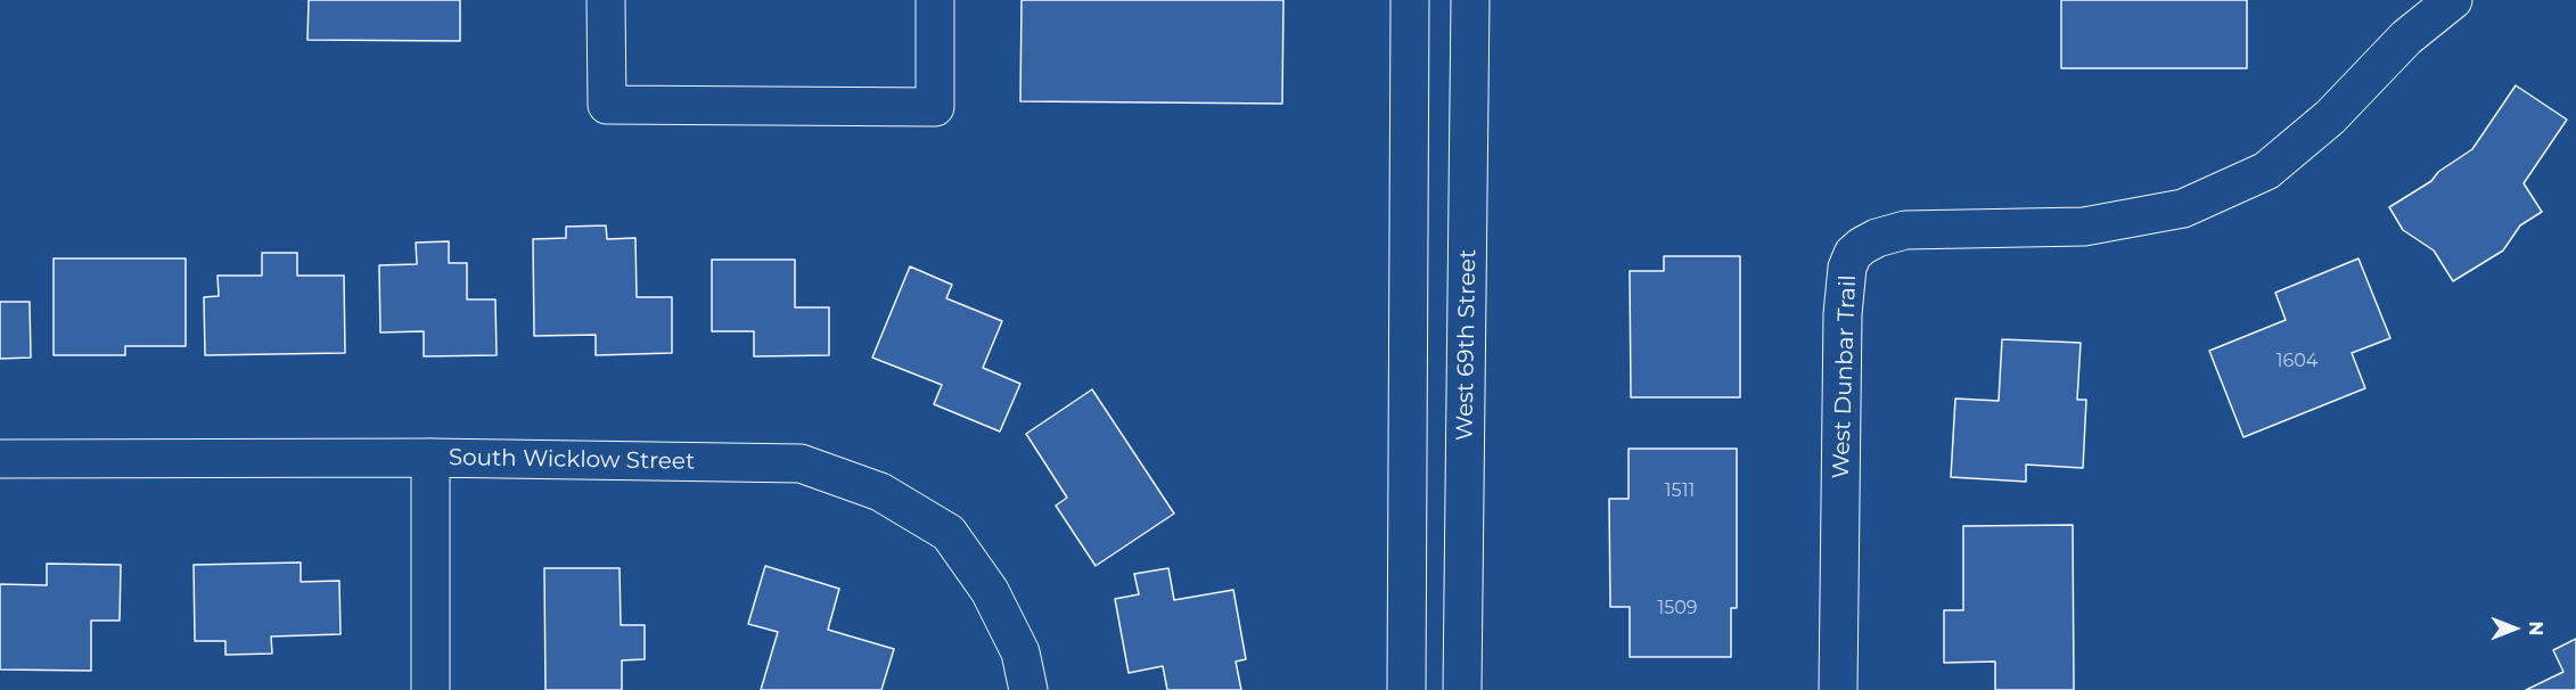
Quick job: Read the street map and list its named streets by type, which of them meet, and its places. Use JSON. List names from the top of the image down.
{
  "streets": {
    "street": ["West 69th Street", "West Dunbar Trail", "South Wicklow Street"]
  },
  "house_numbers": ["1604", "1511", "1509"],
  "north": "right"
}
